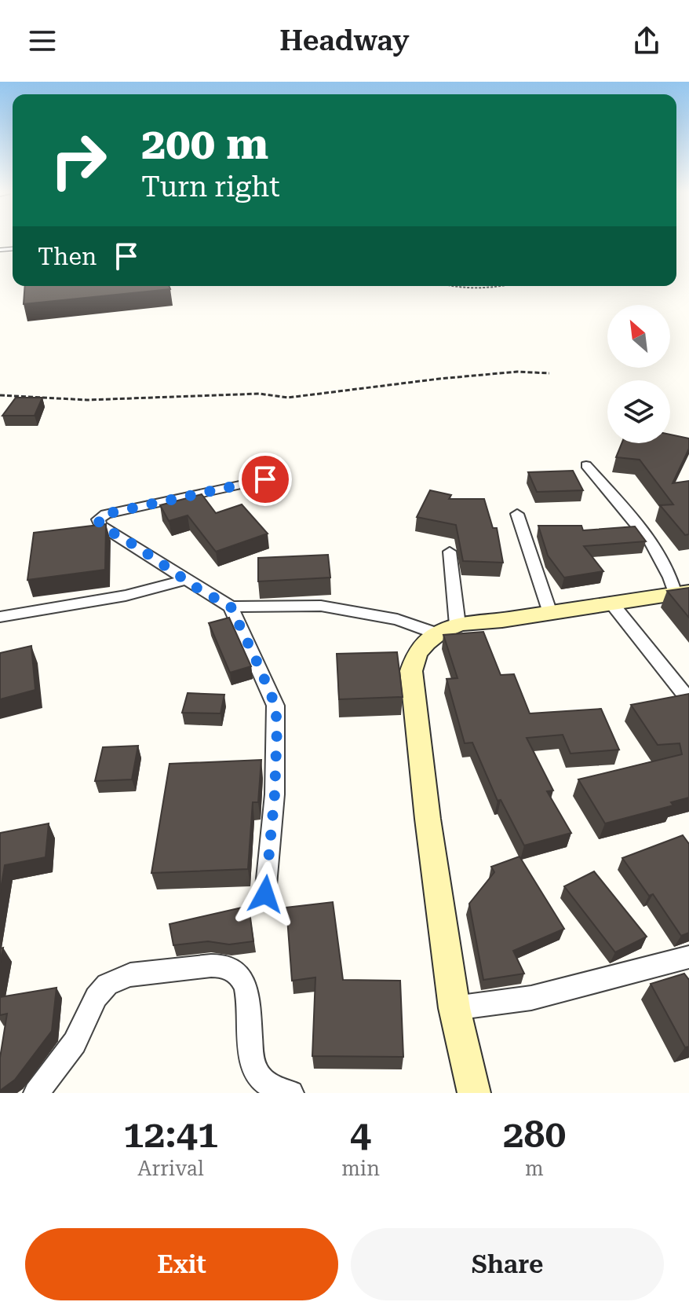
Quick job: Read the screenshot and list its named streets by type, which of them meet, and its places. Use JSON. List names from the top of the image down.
{
  "north": "top left",
  "page": {
    "header": "Headway",
    "turn": ["200 m", "Turn right"],
    "then": "Then",
    "eta": [
      "12:41",
      "Arrival",
      "4",
      "min",
      "280",
      "m"
    ],
    "buttons": ["Exit", "Share"]
  }
}
